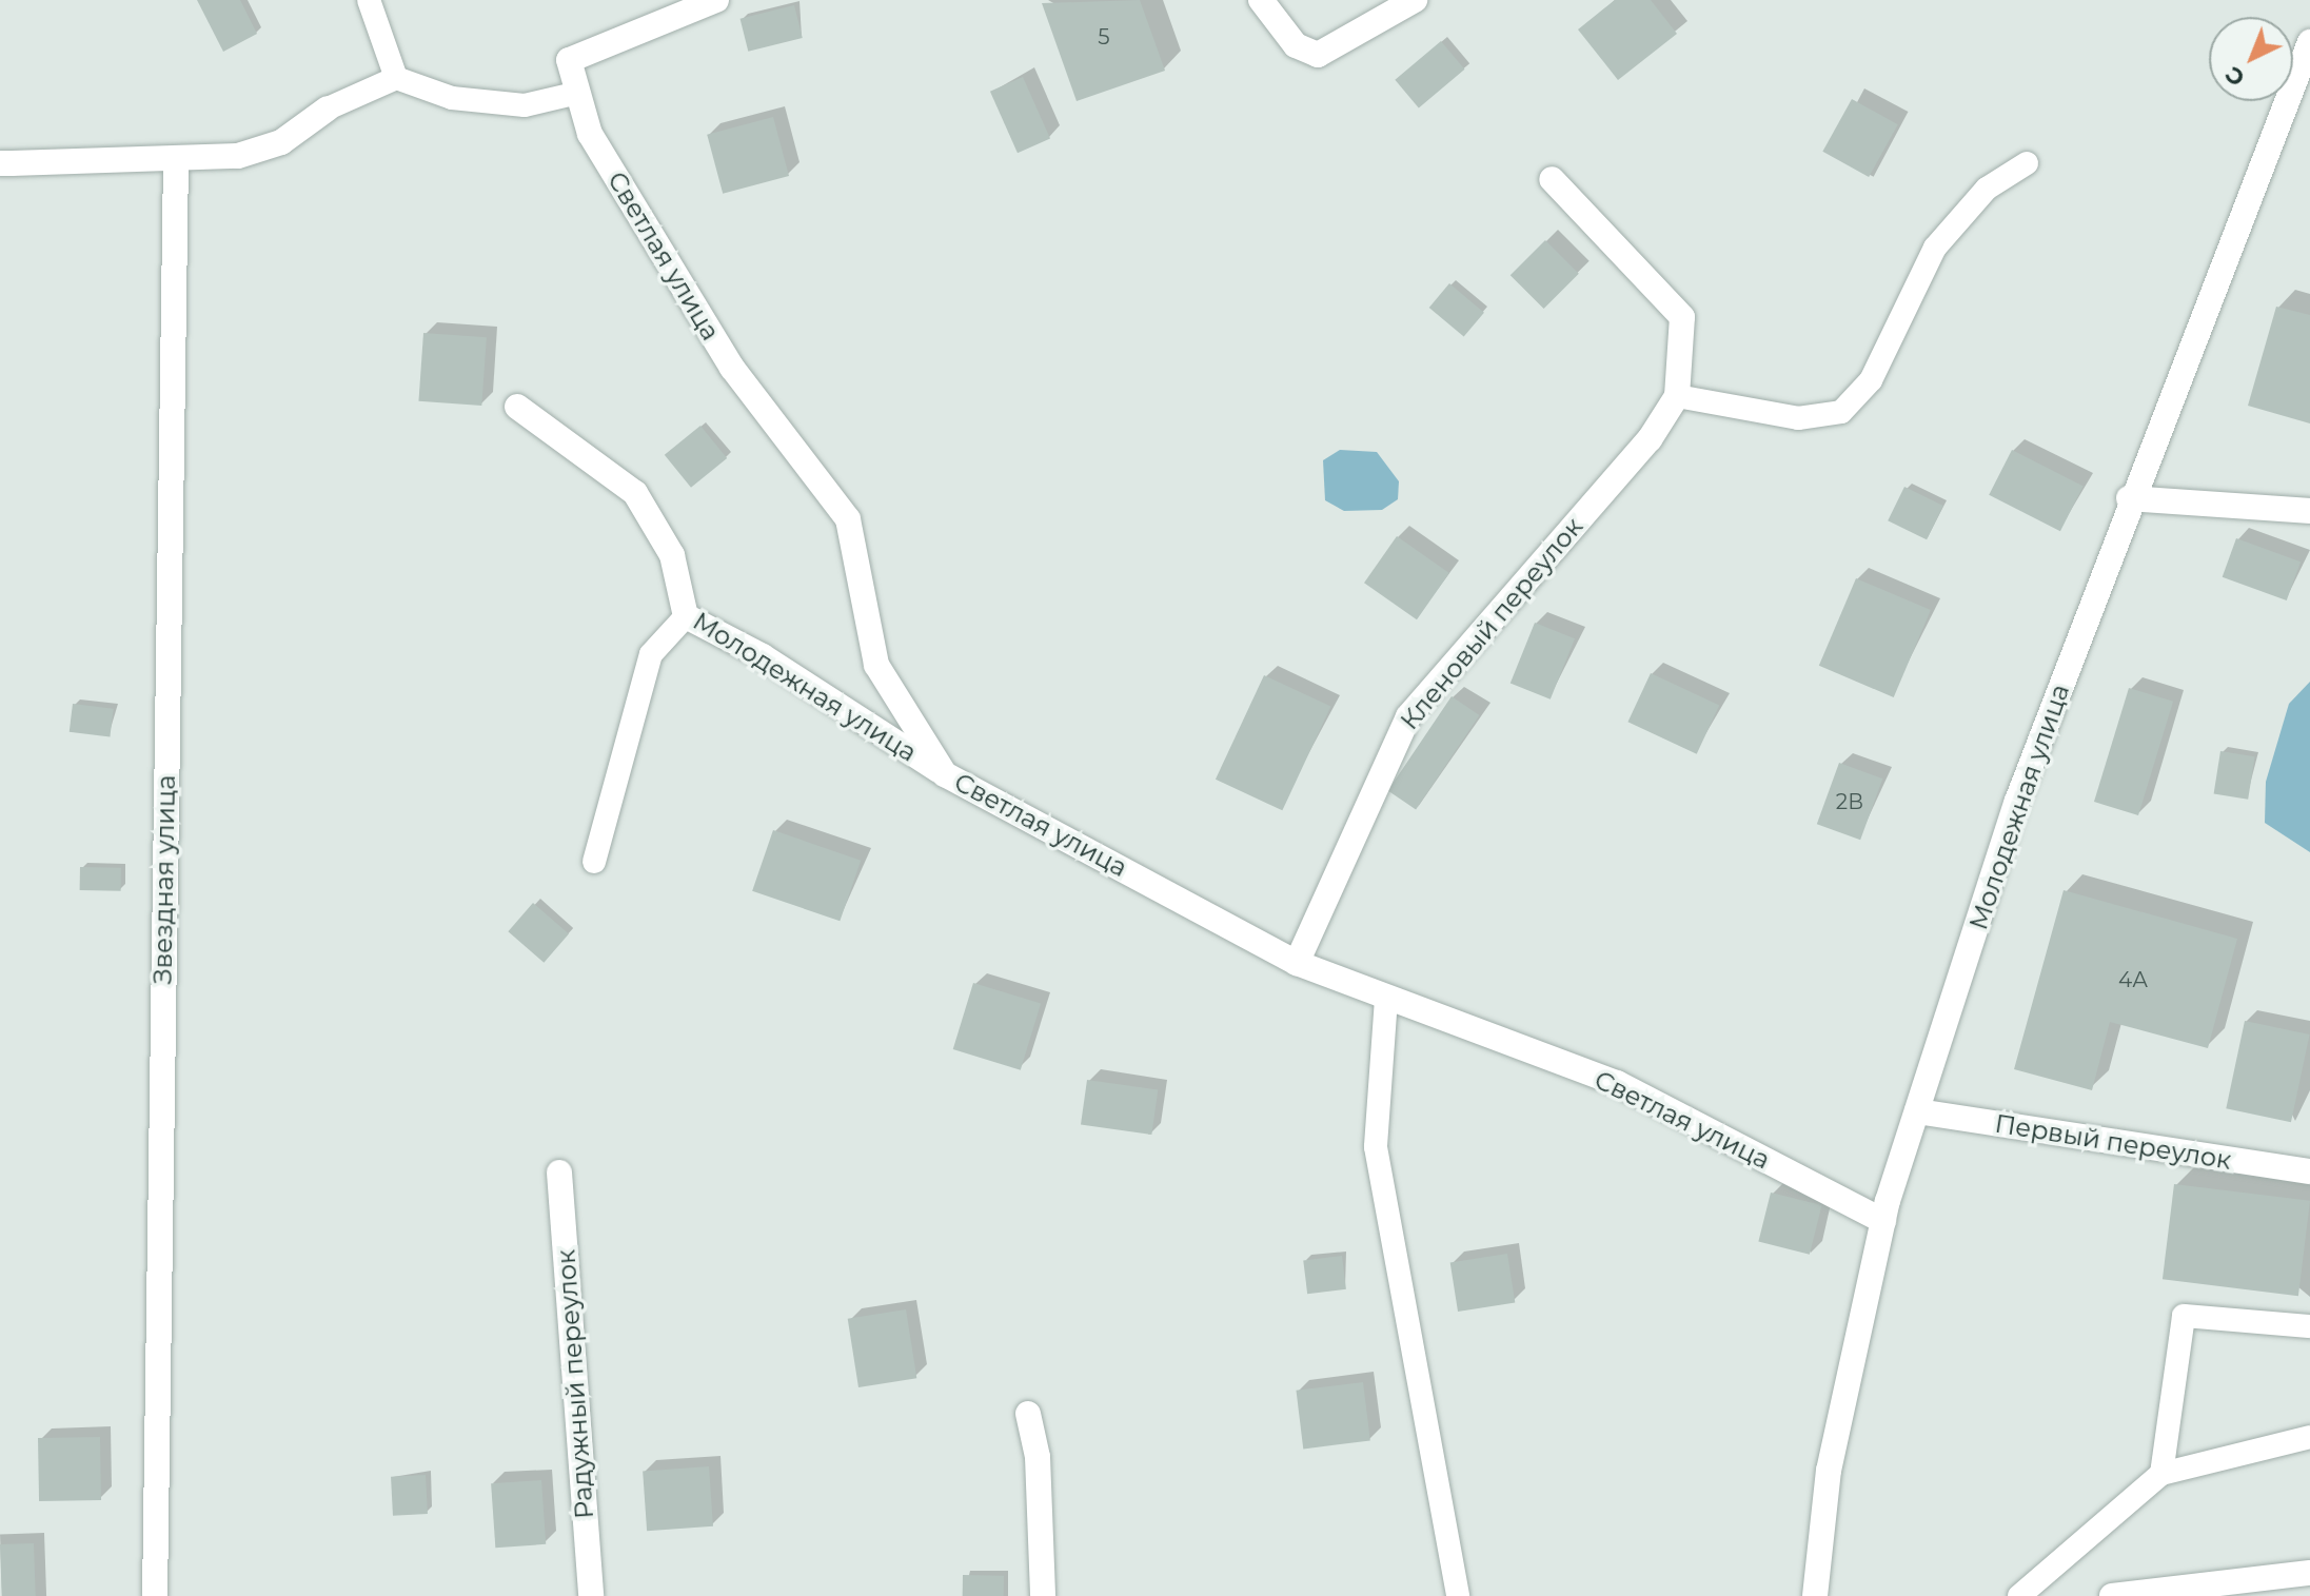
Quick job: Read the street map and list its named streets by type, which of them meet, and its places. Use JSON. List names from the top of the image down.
{
  "streets": {
    "street": [
      "Светлая улица",
      "Кленовый переулок",
      "Молодежная улица",
      "Звездная улица",
      "Первый переулок",
      "Радужный переулок"
    ]
  },
  "crossings": [
    ["Светлая улица", "Кленовый переулок"],
    ["Светлая улица", "Молодежная улица"],
    ["Молодежная улица", "Первый переулок"]
  ],
  "house_numbers": ["5", "2В", "4А"],
  "north": "bottom left"
}
